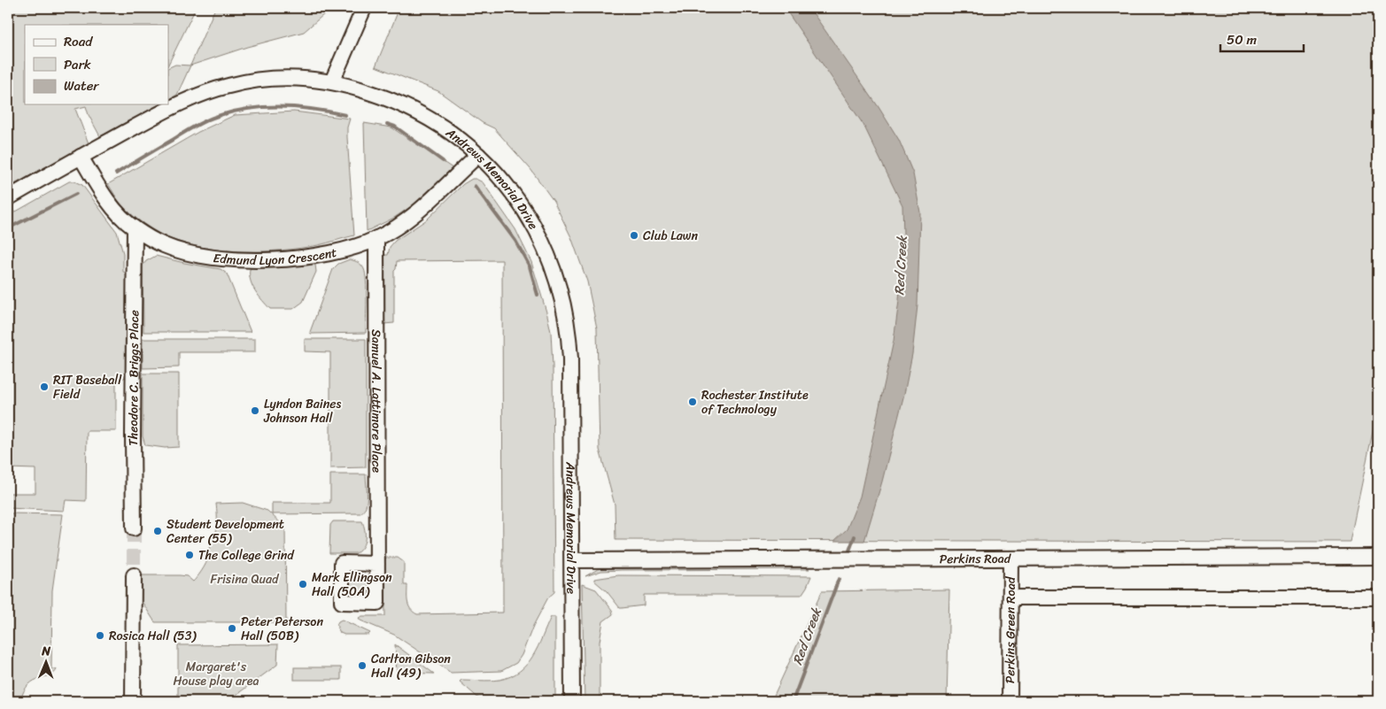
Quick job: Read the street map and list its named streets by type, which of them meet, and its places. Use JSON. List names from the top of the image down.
{
  "streets": {
    "street": [
      "Andrews Memorial Drive",
      "Edmund Lyon Crescent",
      "Theodore C. Briggs Place",
      "Samuel A. Lattimore Place",
      "Perkins Road",
      "Perkins Green Road"
    ]
  },
  "crossings": [
    ["Andrews Memorial Drive", "Edmund Lyon Crescent"],
    ["Andrews Memorial Drive", "Perkins Road"],
    ["Edmund Lyon Crescent", "Theodore C. Briggs Place"],
    ["Edmund Lyon Crescent", "Samuel A. Lattimore Place"],
    ["Perkins Road", "Perkins Green Road"]
  ],
  "water": ["Red Creek"],
  "parks": ["Frisina Quad", "Margaret's House play area"],
  "places": [
    "Club Lawn",
    "RIT Baseball Field",
    "Rochester Institute of Technology",
    "Lyndon Baines Johnson Hall",
    "Student Development Center (55)",
    "The College Grind",
    "Mark Ellingson Hall (50A)",
    "Peter Peterson Hall (50B)",
    "Rosica Hall (53)",
    "Carlton Gibson Hall (49)"
  ],
  "legend": ["Road", "Park", "Water"],
  "scale_bar": "50 m",
  "north": "top"
}
